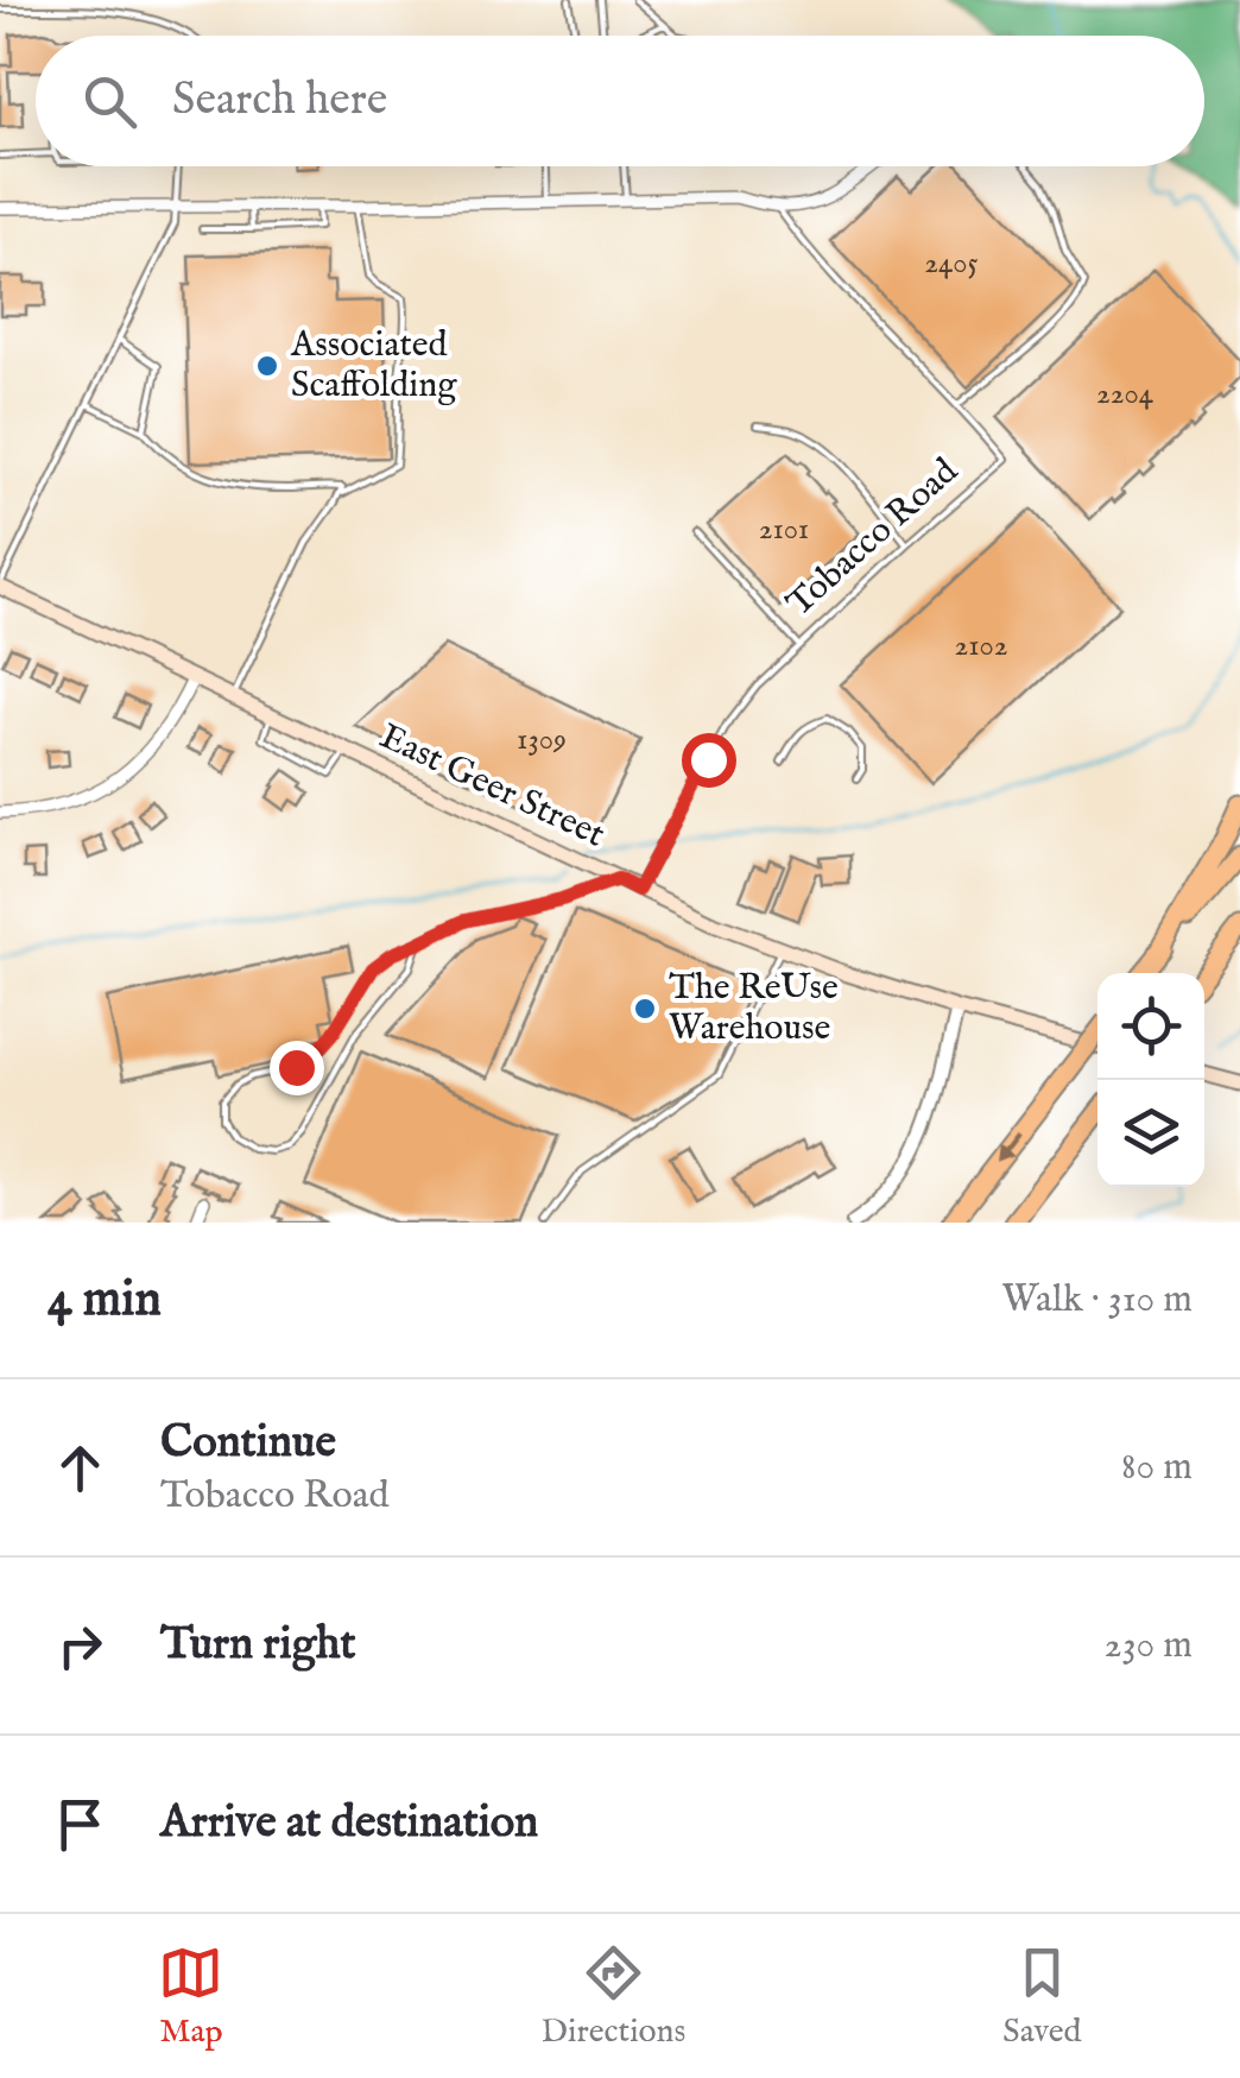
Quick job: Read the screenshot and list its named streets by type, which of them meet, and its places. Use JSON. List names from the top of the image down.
{
  "streets": {
    "main road": ["East Geer Street"],
    "street": ["Tobacco Road"]
  },
  "crossings": [
    ["Tobacco Road", "East Geer Street"]
  ],
  "places": ["Associated Scaffolding", "The ReUse Warehouse"],
  "house_numbers": [
    "2405",
    "2204",
    "2101",
    "2102",
    "1309"
  ],
  "page": {
    "search": "Search here",
    "heading": ["4 min", "Walk · 310 m"],
    "list": [
      ["Continue", "Tobacco Road", "80 m"],
      ["Turn right", "230 m"],
      "Arrive at destination"
    ],
    "nav": ["Map", "Directions", "Saved"]
  }
}
